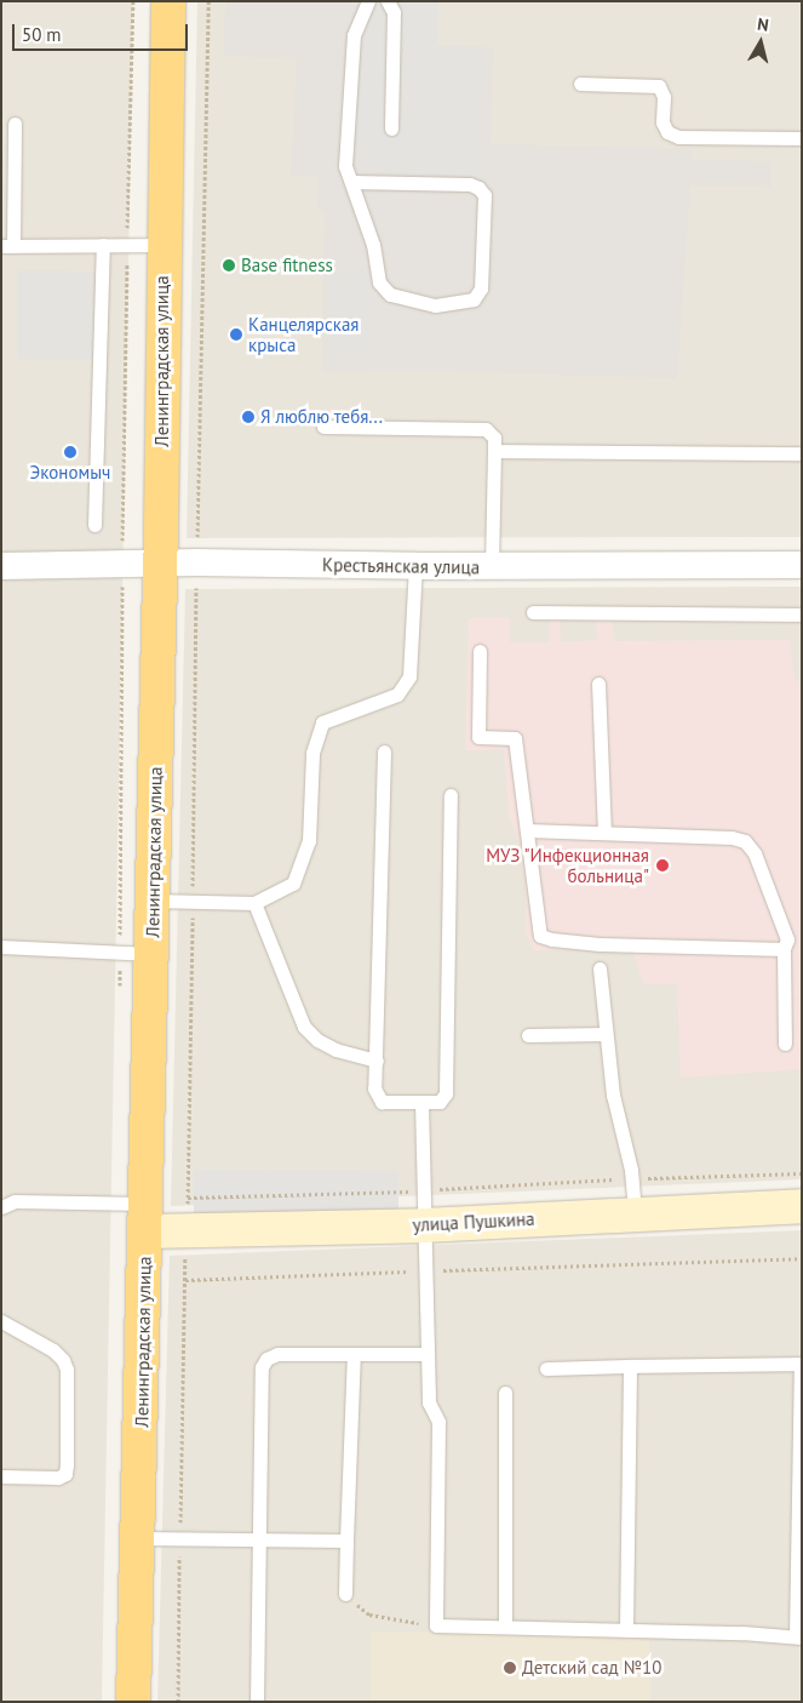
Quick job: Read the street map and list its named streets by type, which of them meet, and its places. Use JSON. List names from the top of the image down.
{
  "streets": {
    "highway": ["Ленинградская улица"],
    "main road": ["улица Пушкина"],
    "street": ["Крестьянская улица"]
  },
  "crossings": [
    ["Ленинградская улица", "Крестьянская улица"],
    ["Ленинградская улица", "улица Пушкина"]
  ],
  "places": [
    "Base fitness",
    "Канцелярская крыса",
    "Я люблю тебя...",
    "Экономыч",
    "МУЗ \"Инфекционная больница\"",
    "Детский сад №10"
  ],
  "scale_bar": "50 m",
  "north": "top"
}
